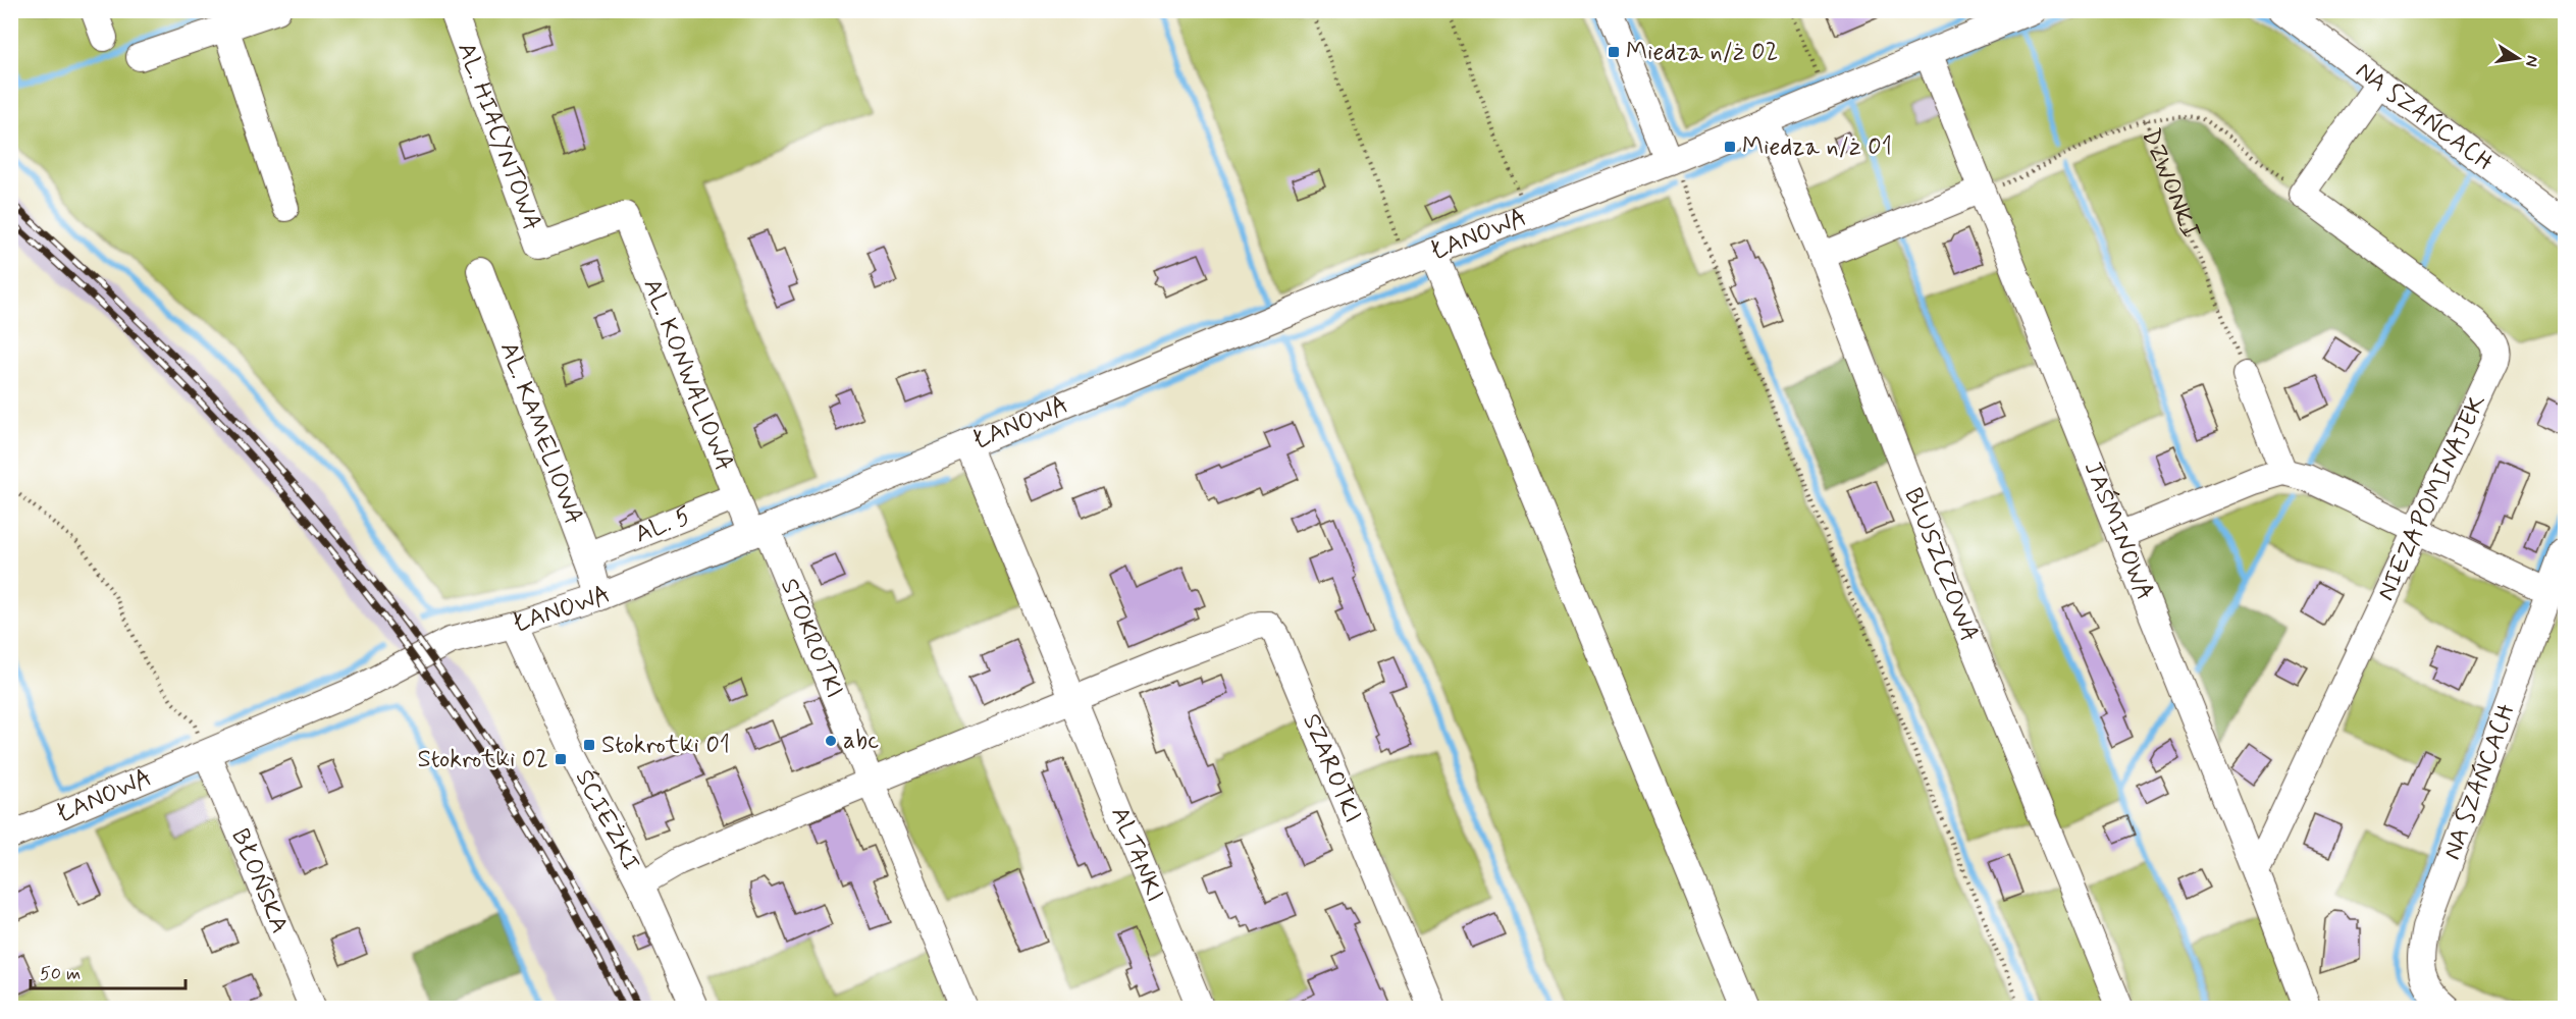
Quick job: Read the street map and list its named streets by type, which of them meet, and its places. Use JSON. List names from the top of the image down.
{
  "streets": {
    "street": [
      "NA SZAŃCACH",
      "AL. HIACYNTOWA",
      "ŁANOWA",
      "AL. KONWALIOWA",
      "AL. KAMELIOWA",
      "NIEZAPOMINAJEK",
      "AL. 5",
      "JAŚMINOWA",
      "BLUSZCZOWA",
      "STOKROTKI",
      "SZAROTKI",
      "ŚCIEŻKI",
      "ALTANKI",
      "BŁOŃSKA"
    ],
    "path": ["DZWONKI"]
  },
  "crossings": [
    ["AL. HIACYNTOWA", "AL. KONWALIOWA"],
    ["DZWONKI", "JAŚMINOWA"],
    ["ŁANOWA", "AL. KONWALIOWA"],
    ["ŁANOWA", "AL. KAMELIOWA"],
    ["ŁANOWA", "JAŚMINOWA"],
    ["ŁANOWA", "BLUSZCZOWA"],
    ["ŁANOWA", "STOKROTKI"],
    ["ŁANOWA", "ŚCIEŻKI"],
    ["ŁANOWA", "ALTANKI"],
    ["ŁANOWA", "BŁOŃSKA"],
    ["AL. KONWALIOWA", "AL. 5"],
    ["AL. KONWALIOWA", "STOKROTKI"],
    ["AL. KAMELIOWA", "AL. 5"],
    ["NIEZAPOMINAJEK", "JAŚMINOWA"],
    ["STOKROTKI", "ŚCIEŻKI"],
    ["SZAROTKI", "ALTANKI"]
  ],
  "places": {
    "transit": [
      "Miedza n/ż 02",
      "Miedza n/ż 01",
      "Stokrotki 01",
      "Stokrotki 02"
    ],
    "other": ["abc"]
  },
  "scale_bar": "50 m",
  "north": "right"
}
